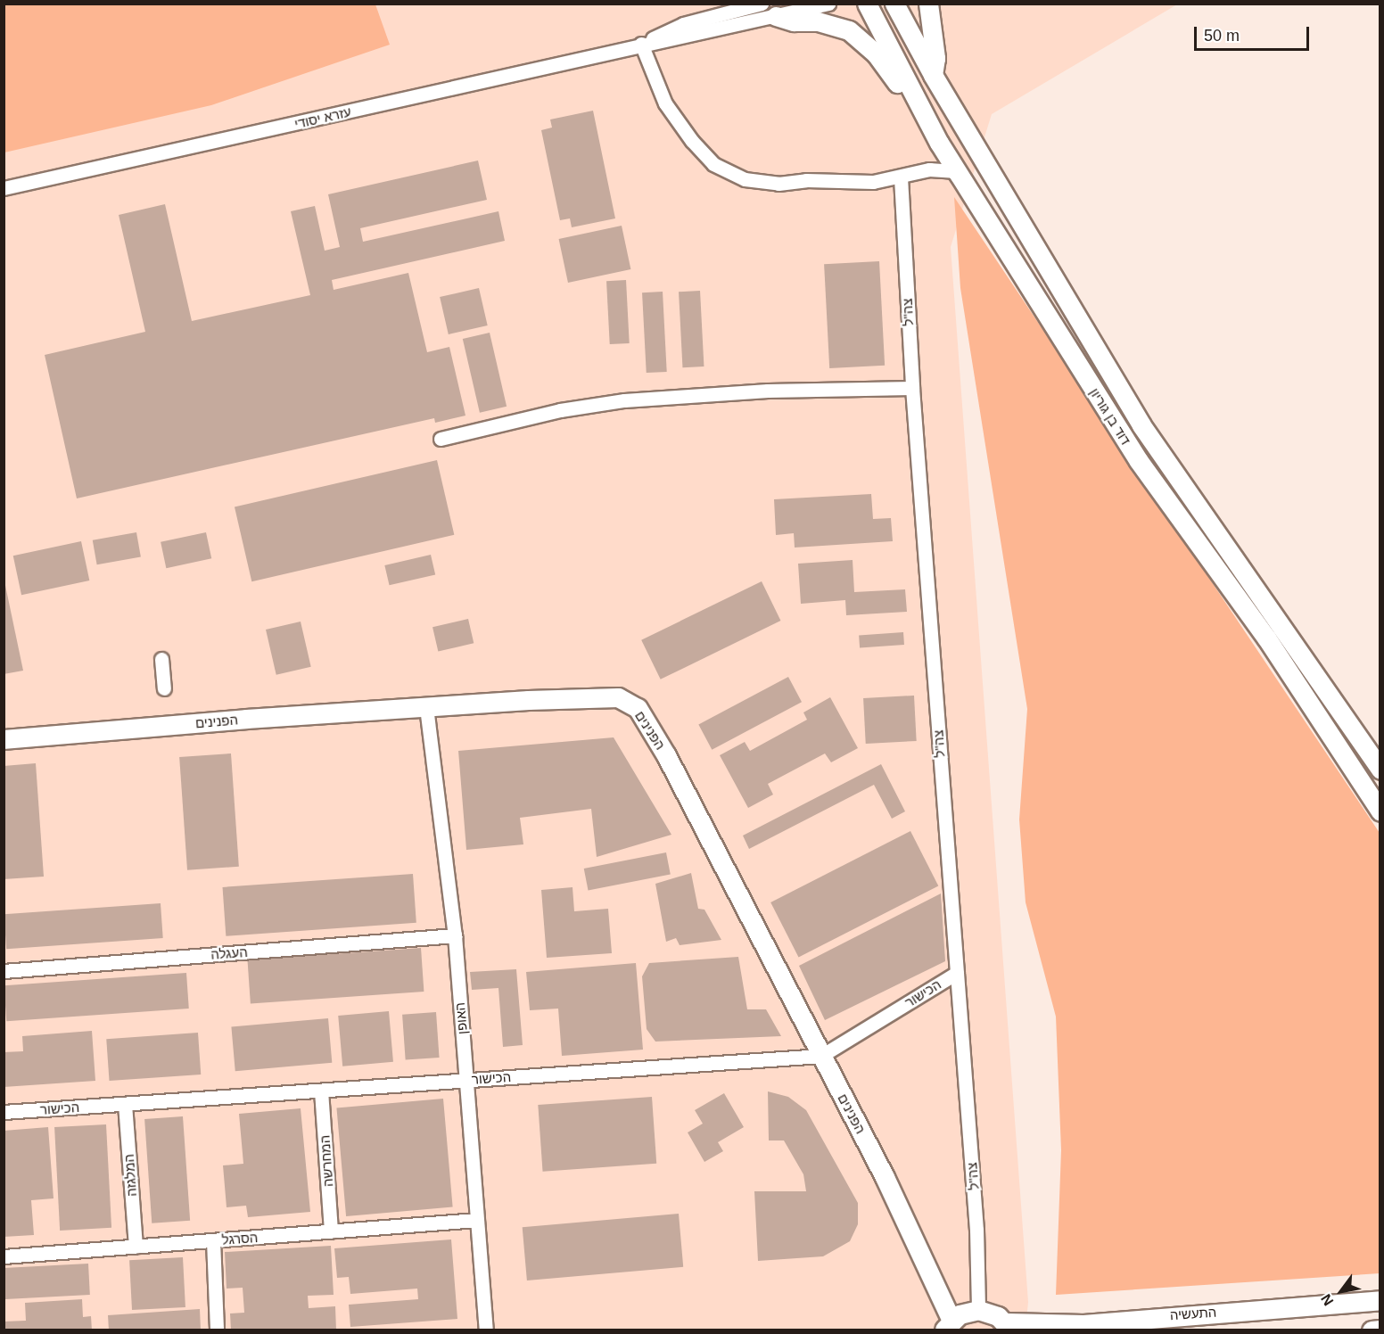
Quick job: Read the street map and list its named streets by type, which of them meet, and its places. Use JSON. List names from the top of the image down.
{
  "streets": {
    "main road": ["דוד בן גוריון", "הפנינים", "התעשיה"],
    "street": [
      "עזרא יסודי",
      "צה\"ל",
      "העגלה",
      "הכישור",
      "האופן",
      "המחרשה",
      "המלגזה",
      "הסרגל"
    ]
  },
  "crossings": [
    ["צה\"ל", "הכישור"],
    ["הפנינים", "הכישור"],
    ["הפנינים", "האופן"],
    ["העגלה", "האופן"],
    ["הכישור", "האופן"],
    ["הכישור", "המחרשה"],
    ["הכישור", "המלגזה"],
    ["האופן", "הסרגל"],
    ["המחרשה", "הסרגל"],
    ["המלגזה", "הסרגל"]
  ],
  "scale_bar": "50 m",
  "north": "bottom left"
}
